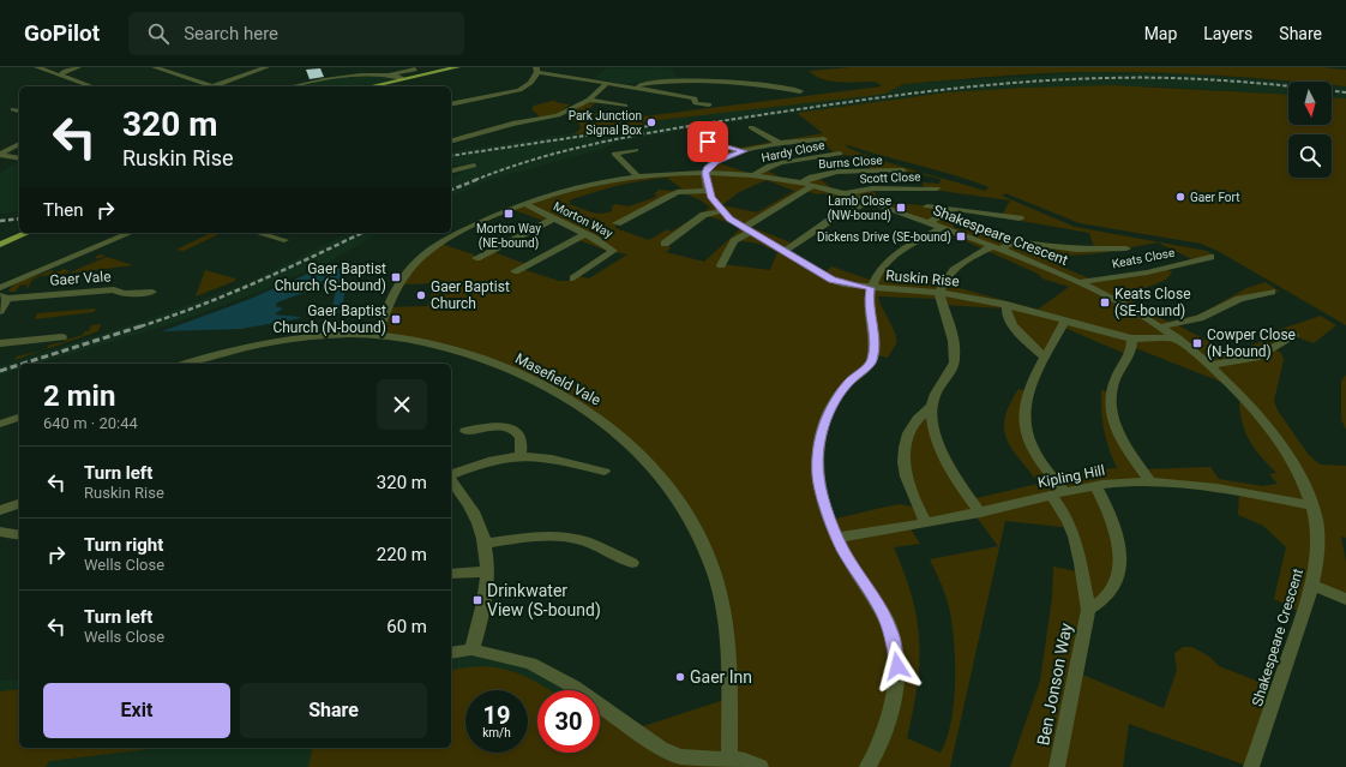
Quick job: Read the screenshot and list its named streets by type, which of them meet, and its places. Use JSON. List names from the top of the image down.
{
  "streets": {
    "street": [
      "Hardy Close",
      "Burns Close",
      "Scott Close",
      "Morton Way",
      "Shakespeare Crescent",
      "Keats Close",
      "Gaer Vale",
      "Ruskin Rise",
      "Masefield Vale",
      "Kipling Hill",
      "Ben Jonson Way"
    ]
  },
  "crossings": [
    ["Hardy Close", "Shakespeare Crescent"],
    ["Burns Close", "Shakespeare Crescent"],
    ["Scott Close", "Shakespeare Crescent"],
    ["Morton Way", "Shakespeare Crescent"],
    ["Shakespeare Crescent", "Keats Close"],
    ["Shakespeare Crescent", "Ruskin Rise"],
    ["Shakespeare Crescent", "Masefield Vale"],
    ["Shakespeare Crescent", "Kipling Hill"],
    ["Ruskin Rise", "Ben Jonson Way"],
    ["Kipling Hill", "Ben Jonson Way"]
  ],
  "places": {
    "other": [
      "Park Junction Signal Box",
      "Gaer Fort",
      "Gaer Baptist Church",
      "Gaer Inn"
    ],
    "transit": [
      "Lamb Close (NW-bound)",
      "Morton Way (NE-bound)",
      "Dickens Drive (SE-bound)",
      "Gaer Baptist Church (S-bound)",
      "Keats Close (SE-bound)",
      "Gaer Baptist Church (N-bound)",
      "Cowper Close (N-bound)",
      "Drinkwater View (S-bound)"
    ]
  },
  "north": "bottom",
  "page": {
    "header": "GoPilot",
    "search": "Search here",
    "nav": ["Map", "Layers", "Share"],
    "turn": ["320 m", "Ruskin Rise"],
    "then": "Then",
    "heading": ["2 min", "640 m · 20:44"],
    "list": [
      {
        "name": "Turn left",
        "note": "Ruskin Rise",
        "value": "320 m"
      },
      {
        "name": "Turn right",
        "note": "Wells Close",
        "value": "220 m"
      },
      {
        "name": "Turn left",
        "note": "Wells Close",
        "value": "60 m"
      }
    ],
    "buttons": ["Exit", "Share"],
    "speed": "19 km/h",
    "limit": "30"
  }
}
